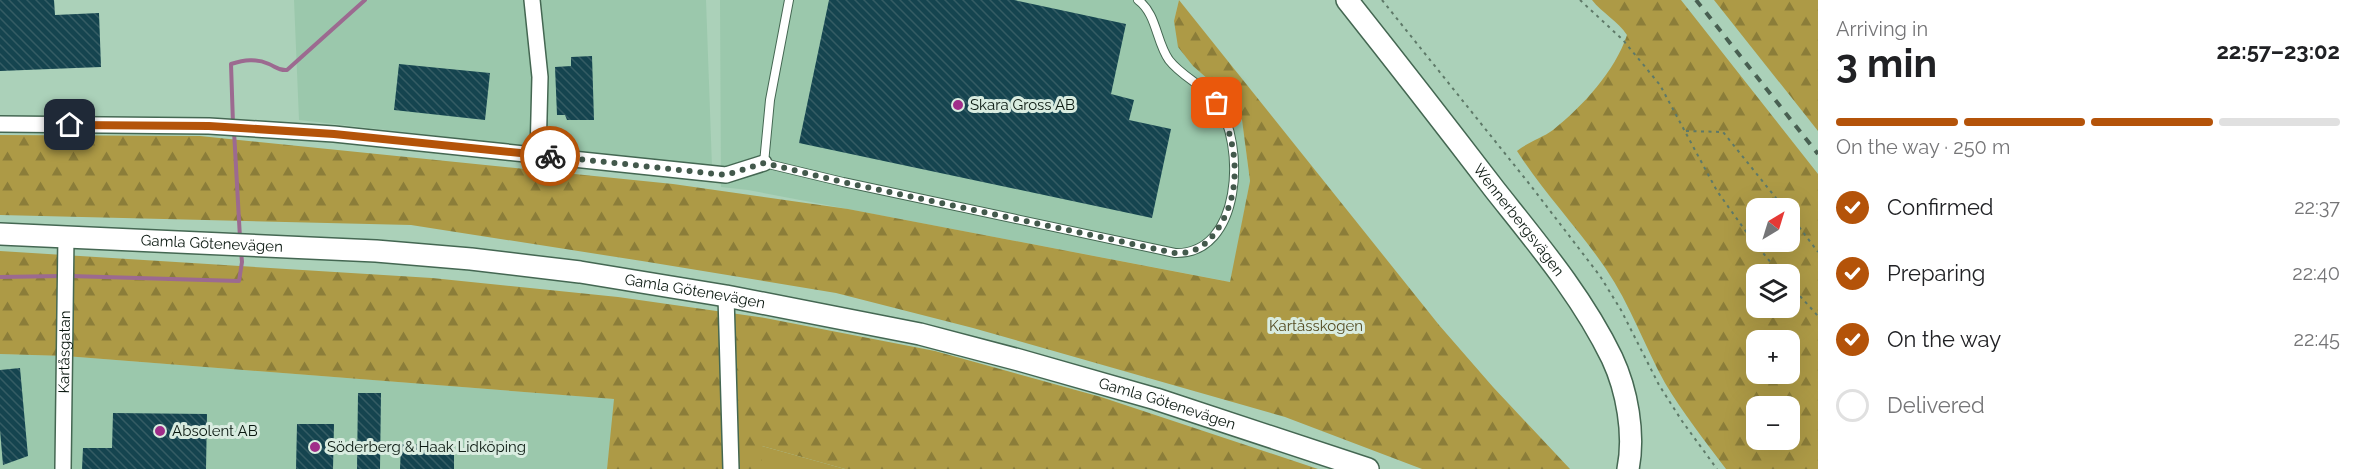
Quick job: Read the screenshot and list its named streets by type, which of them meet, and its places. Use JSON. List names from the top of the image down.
{
  "streets": {
    "street": ["Wennerbergsvägen", "Gamla Götenevägen", "Kartåsgatan"]
  },
  "crossings": [
    ["Gamla Götenevägen", "Kartåsgatan"]
  ],
  "parks": ["Kartåsskogen"],
  "places": ["Skara Gross AB", "Absolent AB", "Söderberg & Haak Lidköping"],
  "north": "top right",
  "page": {
    "heading": ["3 min", "Arriving in", "22:57–23:02"],
    "bar": "On the way · 250 m",
    "list": [
      ["Confirmed", "22:37"],
      ["Preparing", "22:40"],
      ["On the way", "22:45"],
      "Delivered"
    ],
    "map_buttons": ["+", "−"]
  }
}
